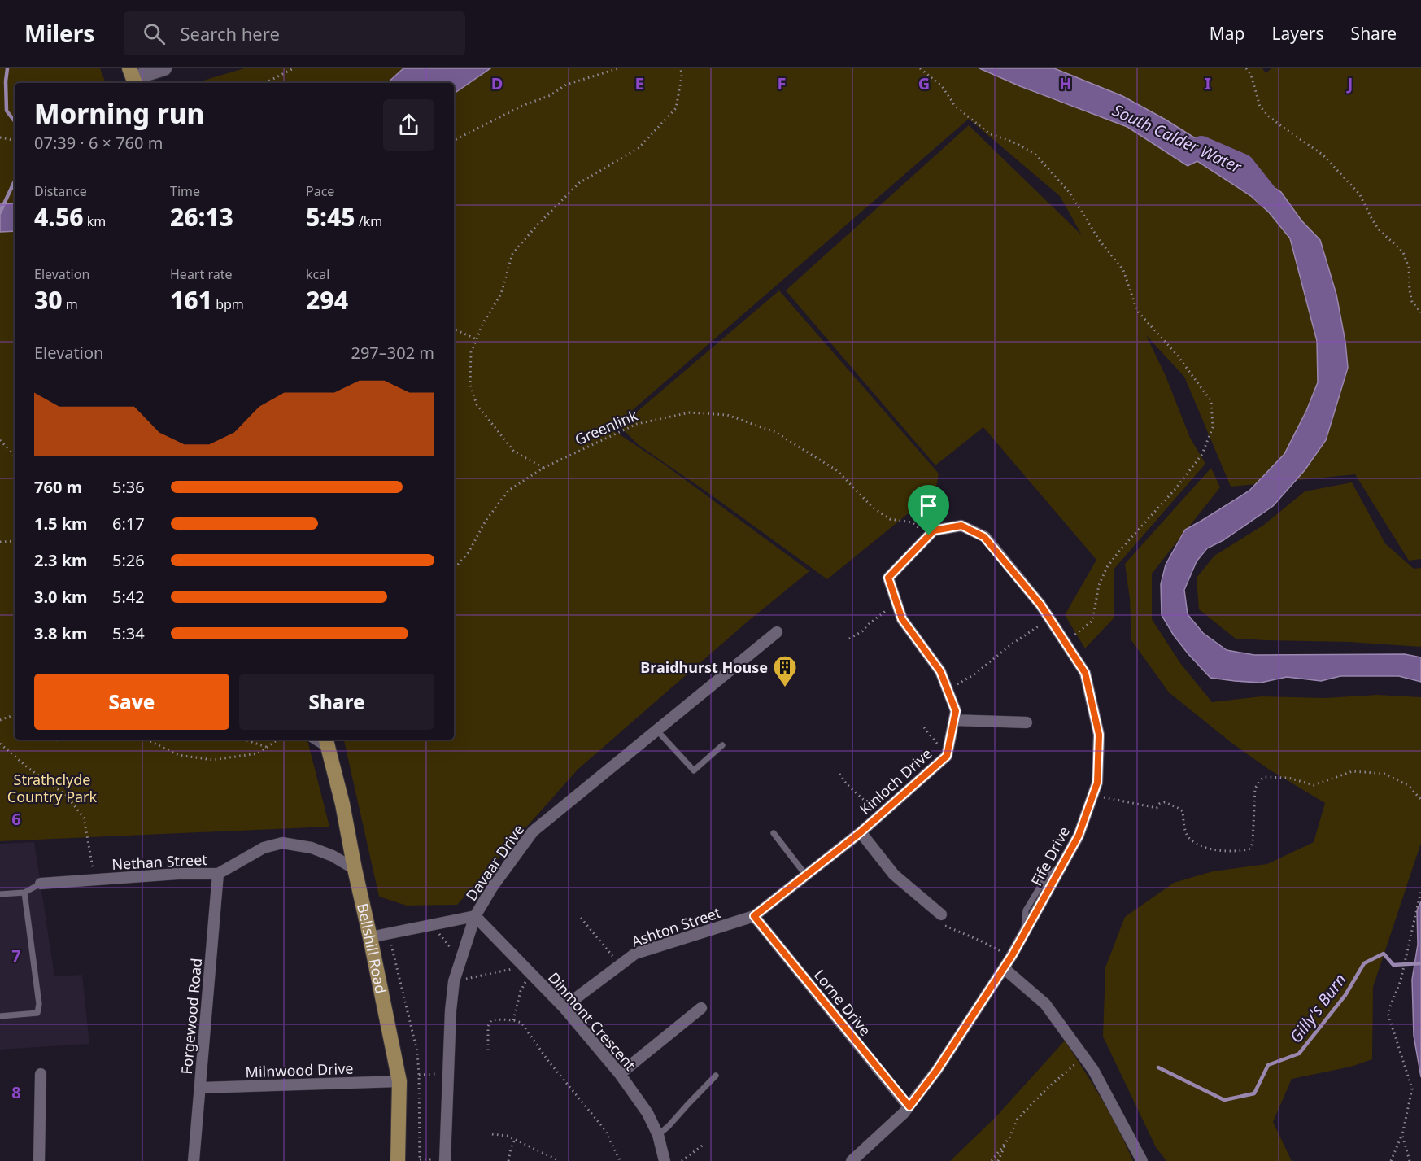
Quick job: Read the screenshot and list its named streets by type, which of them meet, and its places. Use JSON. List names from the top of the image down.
{
  "streets": {
    "main road": ["Bellshill Road"],
    "street": [
      "Kinloch Drive",
      "Fife Drive",
      "Nethan Street",
      "Davaar Drive",
      "Ashton Street",
      "Lorne Drive",
      "Forgewood Road",
      "Dinmont Crescent",
      "Milnwood Drive"
    ],
    "path": ["Greenlink"]
  },
  "crossings": [
    ["Greenlink", "Kinloch Drive"],
    ["Kinloch Drive", "Fife Drive"],
    ["Kinloch Drive", "Ashton Street"],
    ["Kinloch Drive", "Lorne Drive"],
    ["Fife Drive", "Lorne Drive"],
    ["Nethan Street", "Bellshill Road"],
    ["Nethan Street", "Forgewood Road"],
    ["Davaar Drive", "Dinmont Crescent"],
    ["Ashton Street", "Lorne Drive"],
    ["Ashton Street", "Dinmont Crescent"],
    ["Bellshill Road", "Milnwood Drive"],
    ["Forgewood Road", "Milnwood Drive"]
  ],
  "water": ["South Calder Water", "Gilly's Burn"],
  "parks": ["Strathclyde Country Park"],
  "places": {
    "building": ["Braidhurst House"]
  },
  "page": {
    "header": "Milers",
    "search": "Search here",
    "nav": ["Map", "Layers", "Share"],
    "heading": ["Morning run", "07:39 · 6 × 760 m"],
    "stats": [
      ["Distance", "4.56 km"],
      ["Time", "26:13"],
      ["Pace", "5:45 /km"],
      ["Elevation", "30 m"],
      ["Heart rate", "161 bpm"],
      ["kcal", "294"]
    ],
    "chart": ["Elevation", "297–302 m"],
    "list": [
      {
        "name": "760 m",
        "note": "5:36"
      },
      {
        "name": "1.5 km",
        "note": "6:17"
      },
      {
        "name": "2.3 km",
        "note": "5:26"
      },
      {
        "name": "3.0 km",
        "note": "5:42"
      },
      {
        "name": "3.8 km",
        "note": "5:34"
      }
    ],
    "buttons": ["Save", "Share"]
  },
  "grid": {
    "columns": [
      "D",
      "E",
      "F",
      "G",
      "H",
      "I",
      "J"
    ],
    "rows": ["6", "7", "8"]
  }
}
